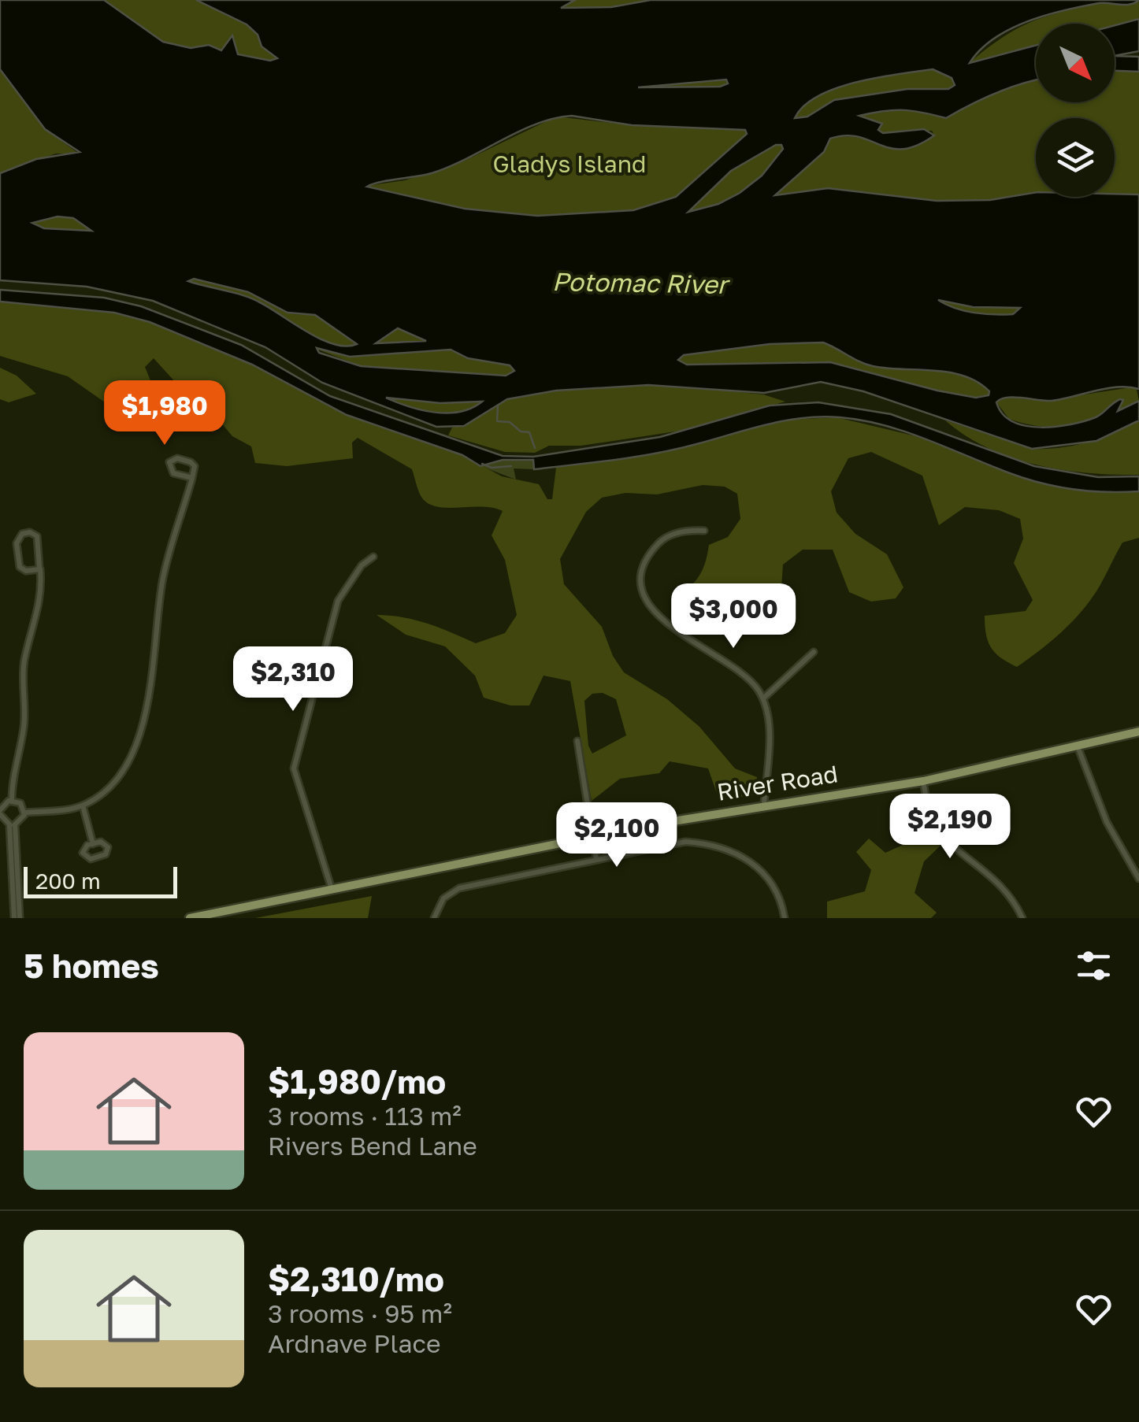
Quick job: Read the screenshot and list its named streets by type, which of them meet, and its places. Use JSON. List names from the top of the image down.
{
  "streets": {
    "main road": ["River Road"]
  },
  "water": ["Potomac River"],
  "parks": ["Gladys Island"],
  "scale_bar": "200 m",
  "north": "bottom right",
  "page": {
    "price": [
      "$1,980",
      "$3,000",
      "$2,310",
      "$2,190",
      "$2,100"
    ],
    "scale": "200 m",
    "heading": "5 homes",
    "list": [
      {
        "name": "$1,980/mo",
        "note": "3 rooms · 113 m² · Rivers Bend Lane"
      },
      {
        "name": "$2,310/mo",
        "note": "3 rooms · 95 m² · Ardnave Place"
      }
    ]
  }
}
